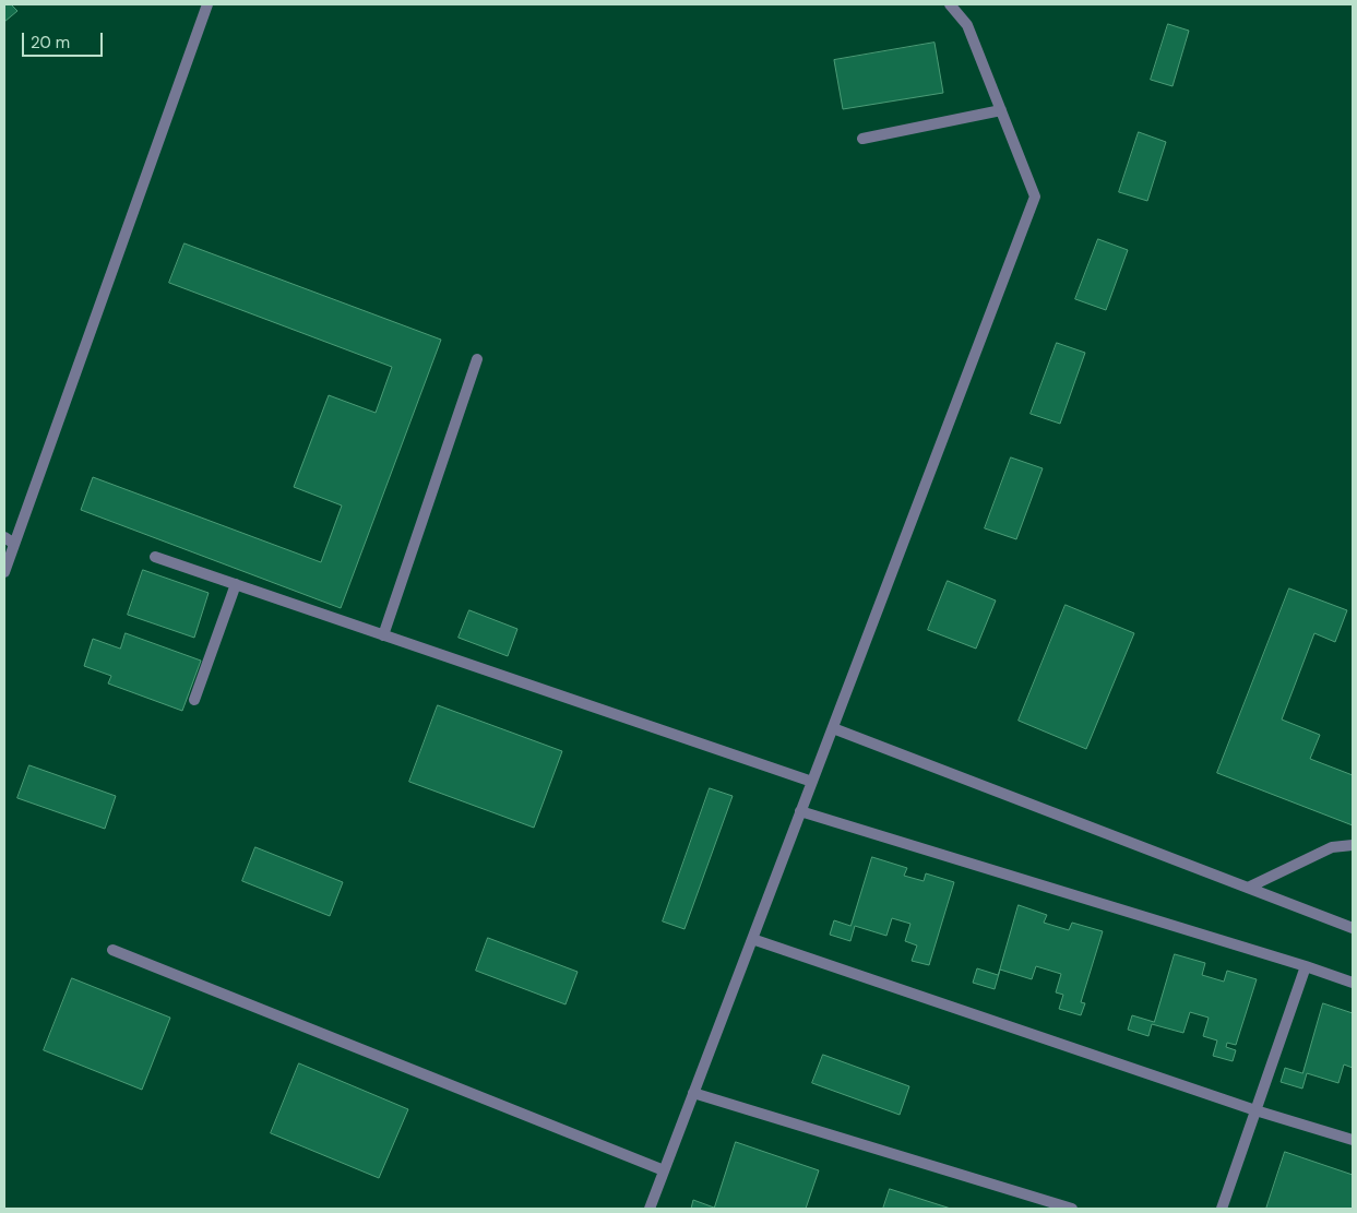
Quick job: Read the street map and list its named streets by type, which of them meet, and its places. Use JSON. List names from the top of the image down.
{
  "scale_bar": "20 m"
}
